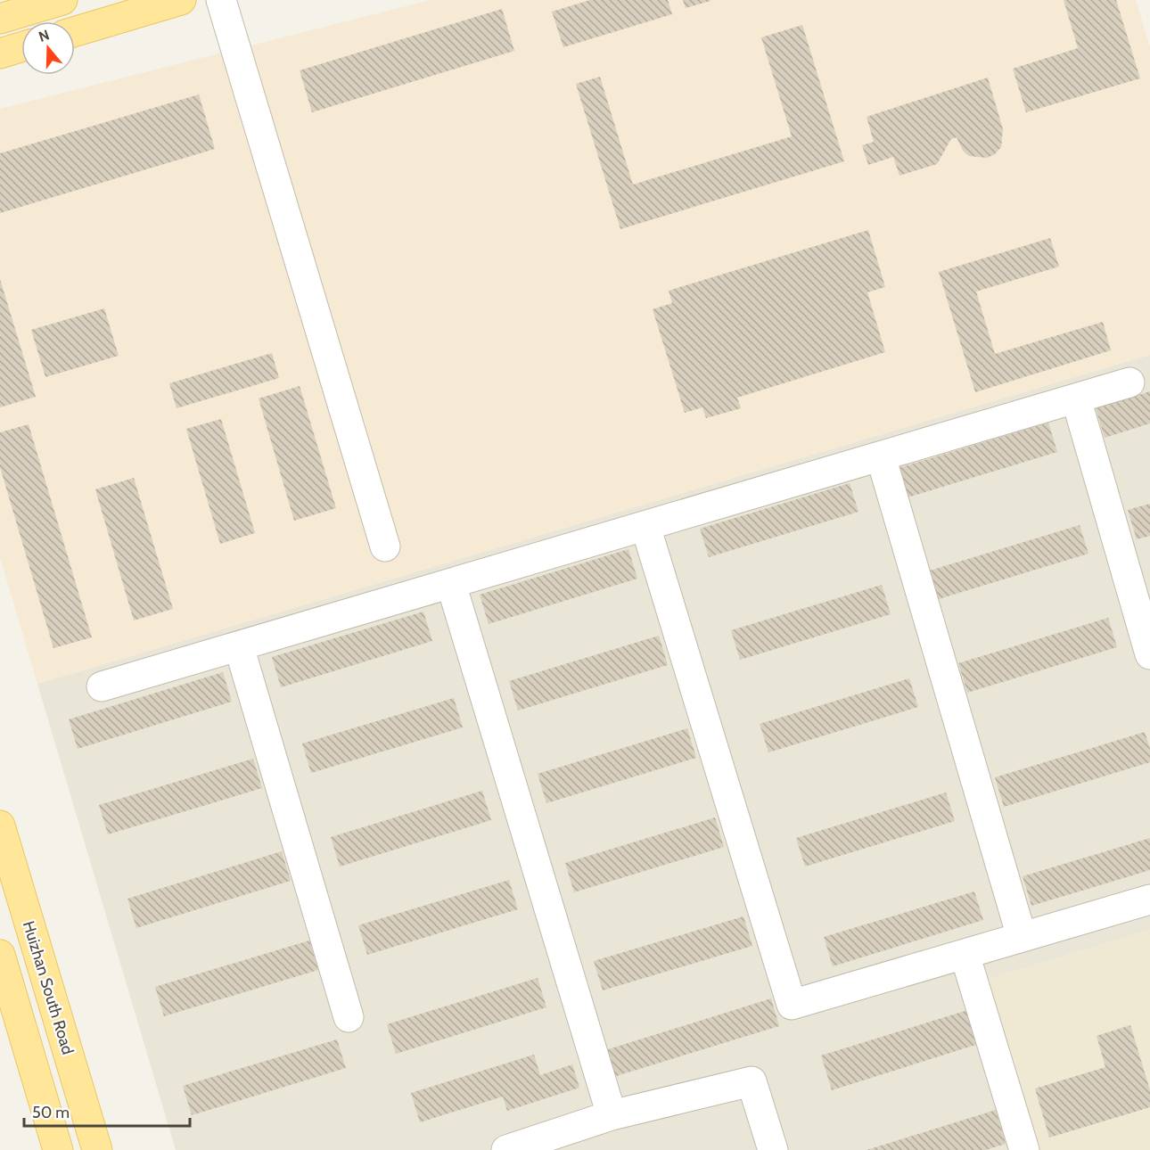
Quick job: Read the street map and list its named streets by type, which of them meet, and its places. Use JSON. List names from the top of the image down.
{
  "streets": {
    "main road": ["Huizhan South Road"]
  },
  "scale_bar": "50 m",
  "north": "top"
}
